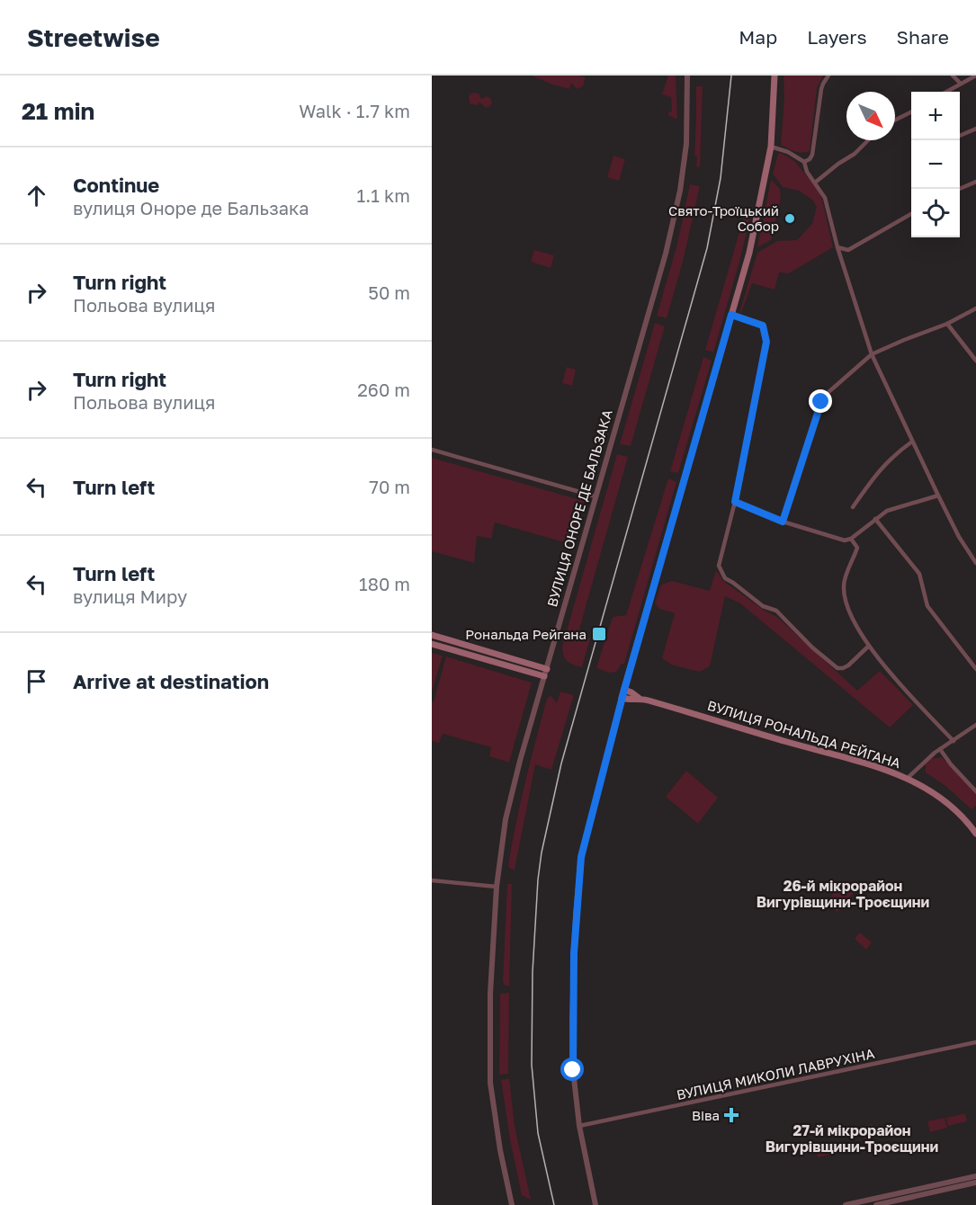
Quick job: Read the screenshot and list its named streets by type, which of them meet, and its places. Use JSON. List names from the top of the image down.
{
  "streets": {
    "main road": ["ВУЛИЦЯ РОНАЛЬДА РЕЙГАНА"],
    "street": ["ВУЛИЦЯ ОНОРЕ ДЕ БАЛЬЗАКА", "ВУЛИЦЯ МИКОЛИ ЛАВРУХІНА"]
  },
  "districts": ["26-й мікрорайон Вигурівщини-Троєщини", "27-й мікрорайон Вигурівщини-Троєщини"],
  "places": {
    "other": ["Свято-Троїцький Собор"],
    "transit": ["Рональда Рейгана"],
    "health": ["Віва"]
  },
  "north": "bottom right",
  "page": {
    "header": "Streetwise",
    "nav": ["Map", "Layers", "Share"],
    "heading": ["21 min", "Walk · 1.7 km"],
    "map_buttons": ["+", "−"],
    "list": [
      ["Continue", "вулиця Оноре де Бальзака", "1.1 km"],
      ["Turn right", "Польова вулиця", "50 m"],
      ["Turn right", "Польова вулиця", "260 m"],
      ["Turn left", "70 m"],
      ["Turn left", "вулиця Миру", "180 m"],
      "Arrive at destination"
    ]
  }
}
